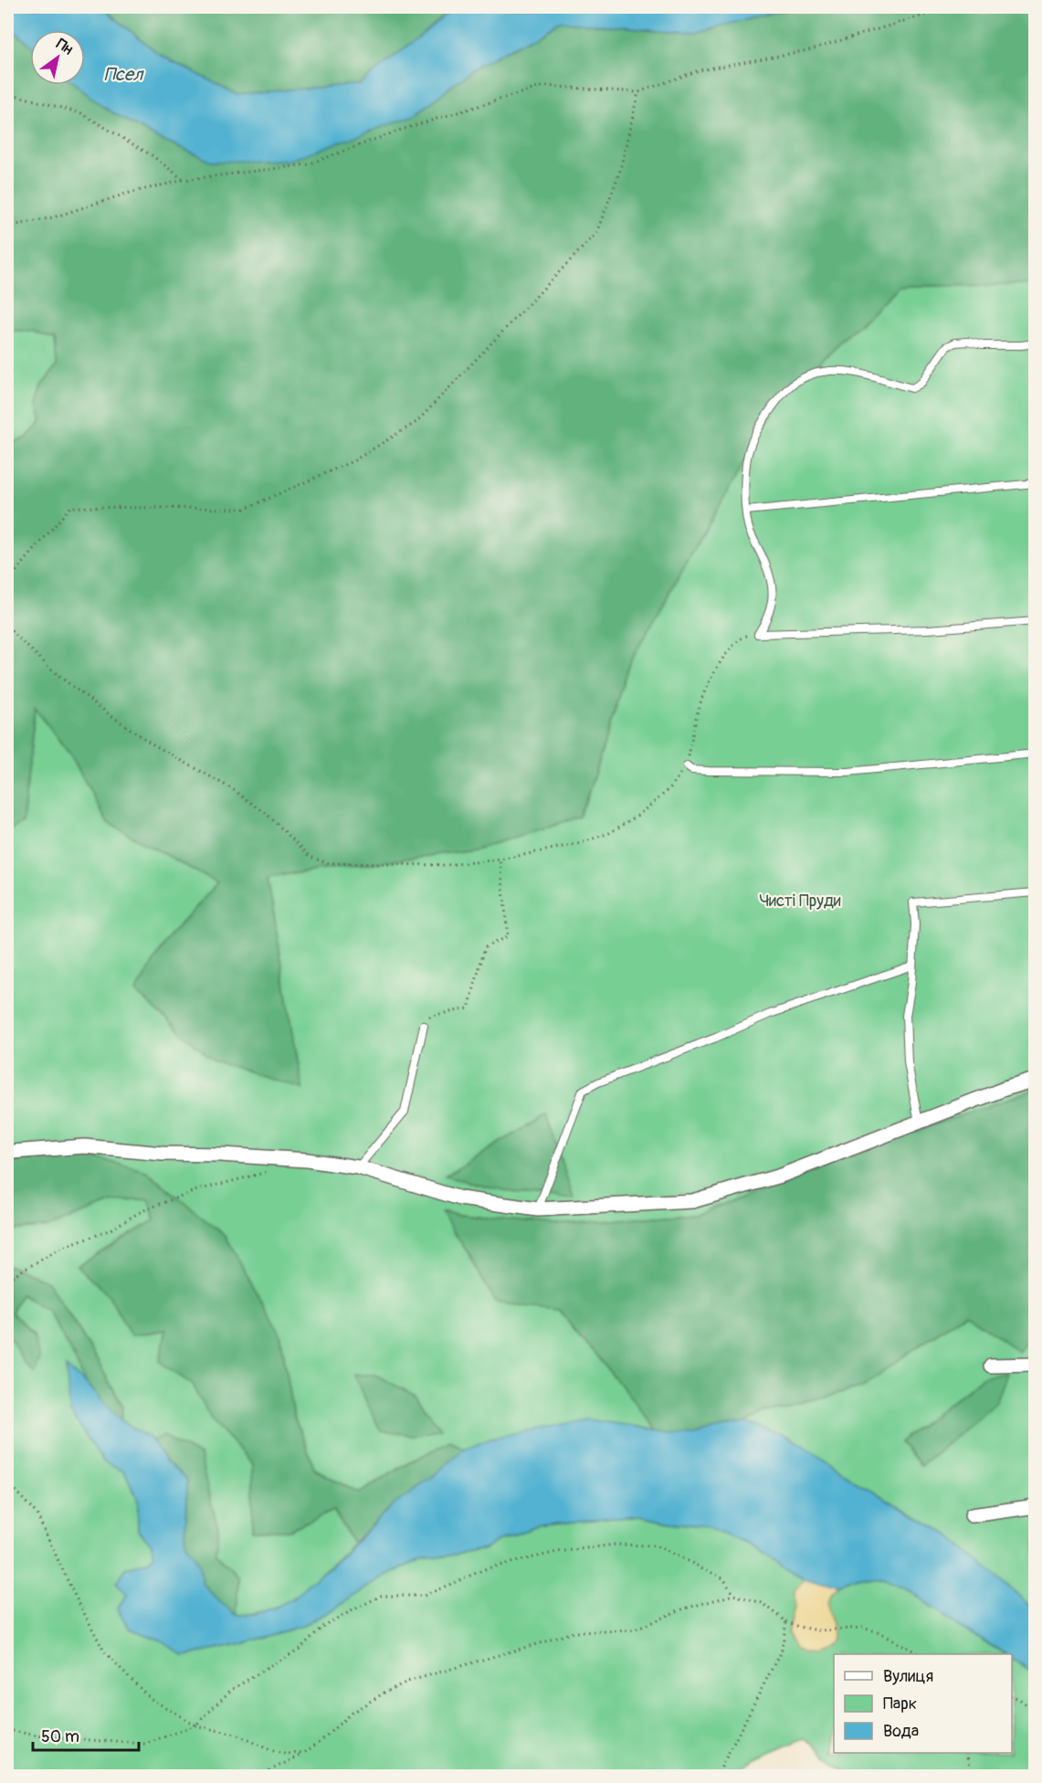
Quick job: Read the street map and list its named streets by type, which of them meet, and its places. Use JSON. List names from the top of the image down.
{
  "water": ["Псел"],
  "parks": ["Чисті Пруди"],
  "legend": ["Вулиця", "Парк", "Вода"],
  "scale_bar": "50 m",
  "north": "top right"
}
